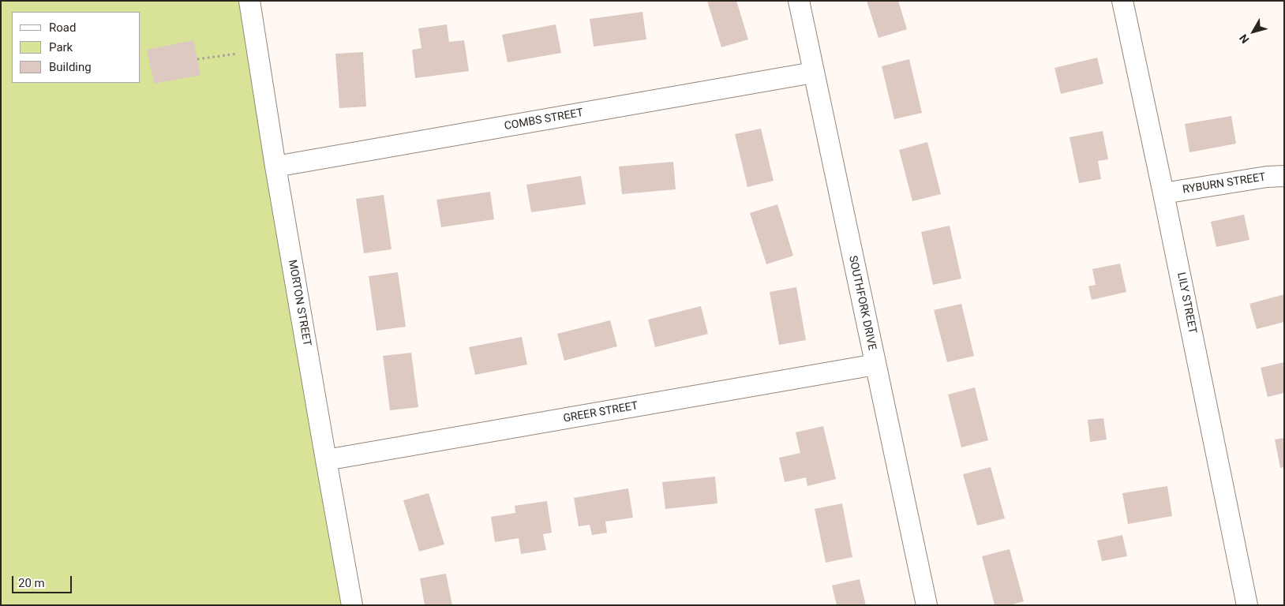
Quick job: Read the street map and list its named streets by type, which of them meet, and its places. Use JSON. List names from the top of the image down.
{
  "streets": {
    "street": [
      "COMBS STREET",
      "RYBURN STREET",
      "MORTON STREET",
      "SOUTHFORK DRIVE",
      "LILY STREET",
      "GREER STREET"
    ]
  },
  "crossings": [
    ["COMBS STREET", "MORTON STREET"],
    ["COMBS STREET", "SOUTHFORK DRIVE"],
    ["RYBURN STREET", "LILY STREET"],
    ["MORTON STREET", "GREER STREET"],
    ["SOUTHFORK DRIVE", "GREER STREET"]
  ],
  "legend": ["Road", "Park", "Building"],
  "scale_bar": "20 m",
  "north": "bottom left"
}
